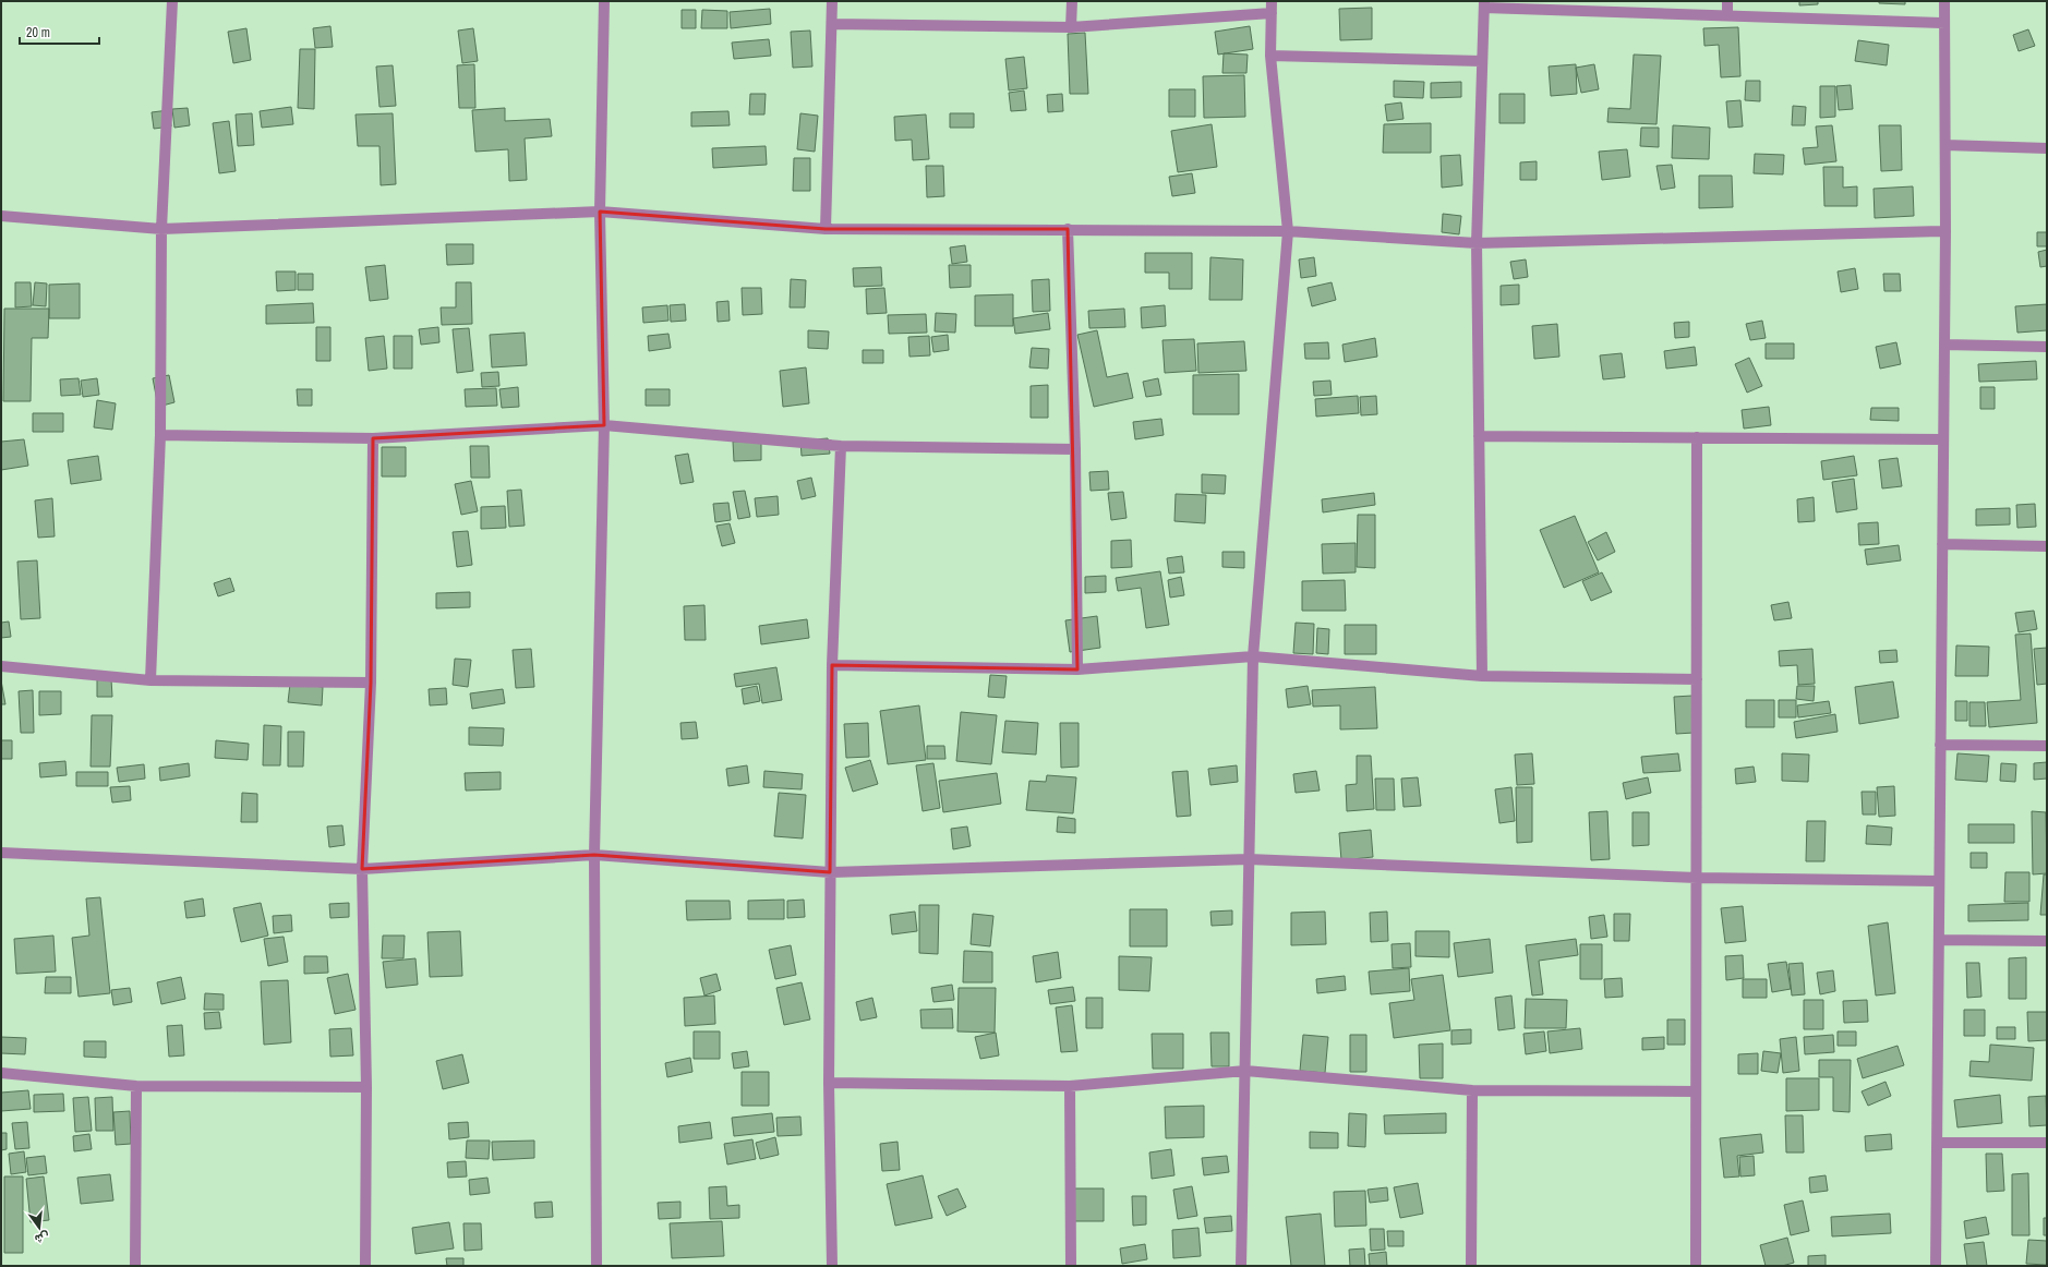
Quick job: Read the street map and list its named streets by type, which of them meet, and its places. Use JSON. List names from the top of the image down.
{
  "scale_bar": "20 m",
  "north": "bottom"
}
